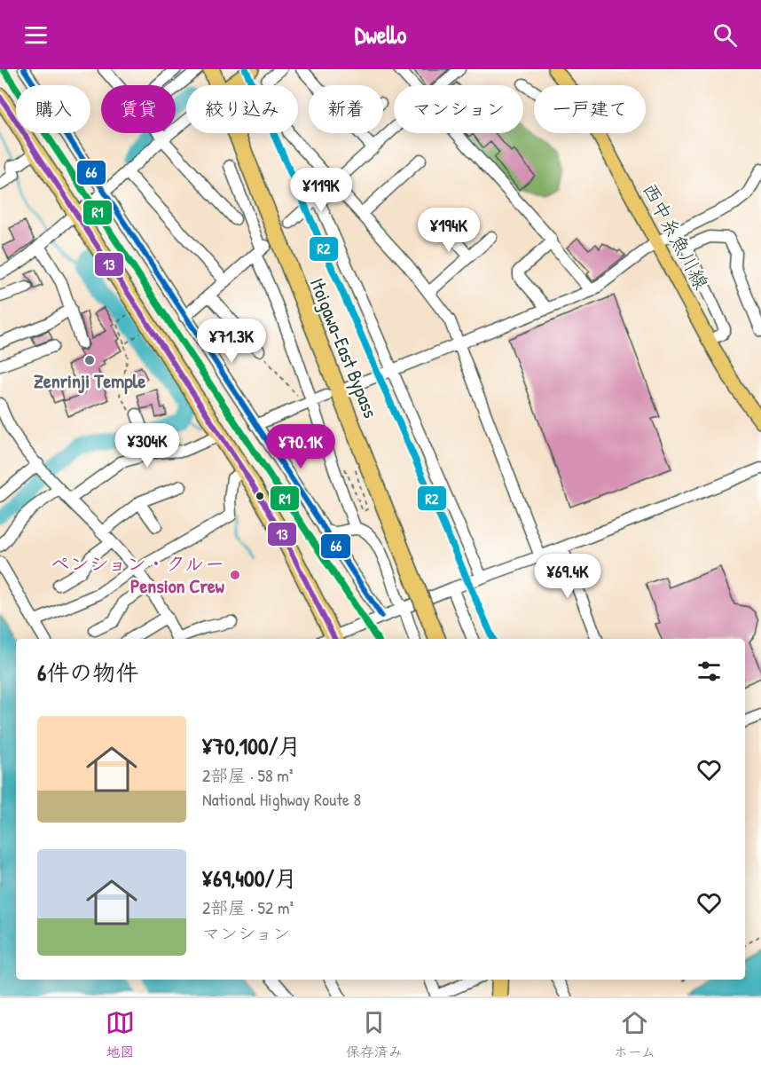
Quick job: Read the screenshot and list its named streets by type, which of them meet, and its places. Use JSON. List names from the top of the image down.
{
  "streets": {
    "highway": ["Itoigawa-East Bypass"],
    "main road": ["西中糸魚川線"]
  },
  "places": ["Zenrinji Temple", "ペンション・クルー Pension Crew"],
  "lines": [
    "transit line R1",
    "transit line R2",
    "transit line 66",
    "transit line 13"
  ],
  "page": {
    "header": "Dwello",
    "chip": [
      "購入",
      "賃貸",
      "絞り込み",
      "新着",
      "マンション",
      "一戸建て"
    ],
    "price": [
      "¥119K",
      "¥194K",
      "¥71.3K",
      "¥304K",
      "¥70.1K",
      "¥69.4K"
    ],
    "heading": "6件の物件",
    "list": [
      {
        "name": "¥70,100/月",
        "note": "2部屋 · 58 m² · National Highway Route 8"
      },
      {
        "name": "¥69,400/月",
        "note": "2部屋 · 52 m² · マンション"
      }
    ],
    "tabs": ["地図", "保存済み", "ホーム"]
  }
}
